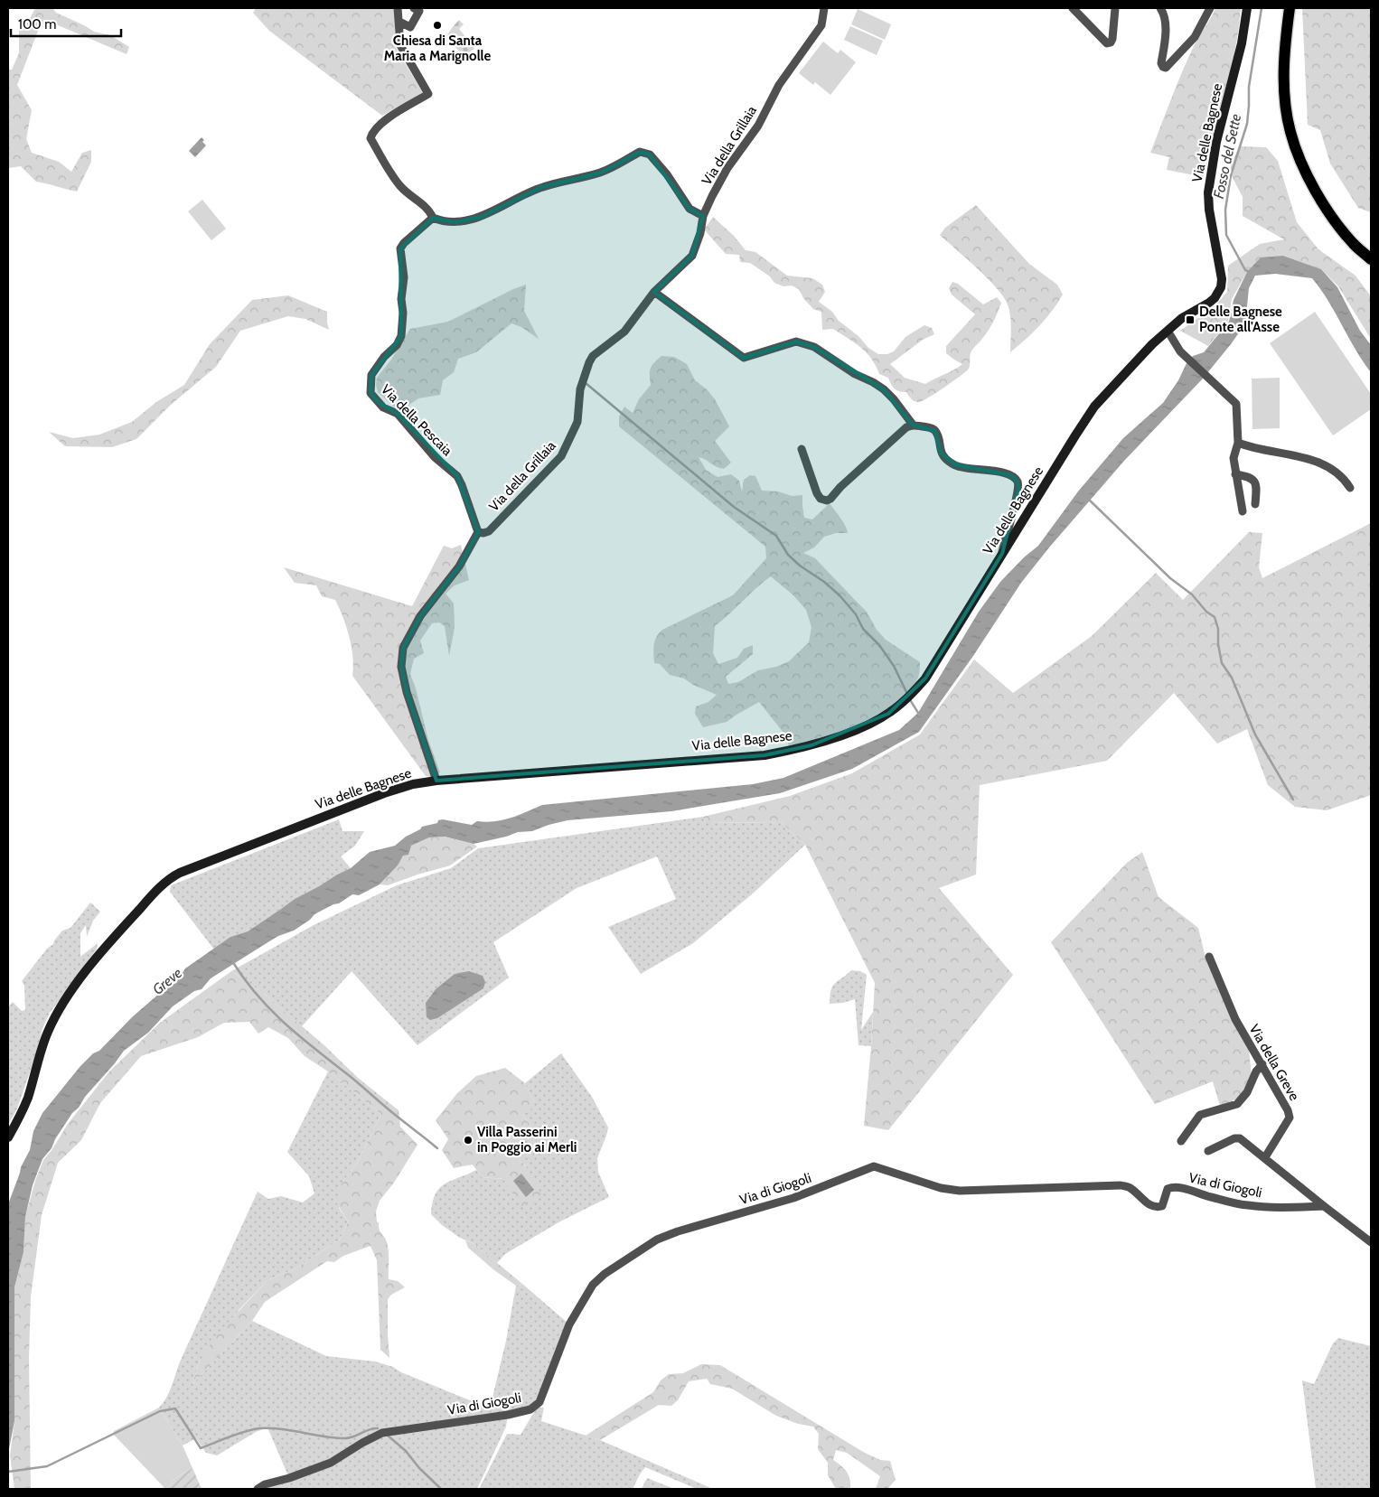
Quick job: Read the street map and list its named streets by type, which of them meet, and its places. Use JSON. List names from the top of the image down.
{
  "streets": {
    "main road": ["Via delle Bagnese"],
    "street": [
      "Via della Grillaia",
      "Via della Pescaia",
      "Via della Greve",
      "Via di Giogoli"
    ]
  },
  "crossings": [
    ["Via della Grillaia", "Via della Pescaia"]
  ],
  "water": ["Fosso del Sette", "Greve"],
  "places": {
    "other": ["Chiesa di Santa Maria a Marignolle", "Villa Passerini in Poggio ai Merli"],
    "transit": ["Delle Bagnese Ponte all'Asse"]
  },
  "scale_bar": "100 m"
}
